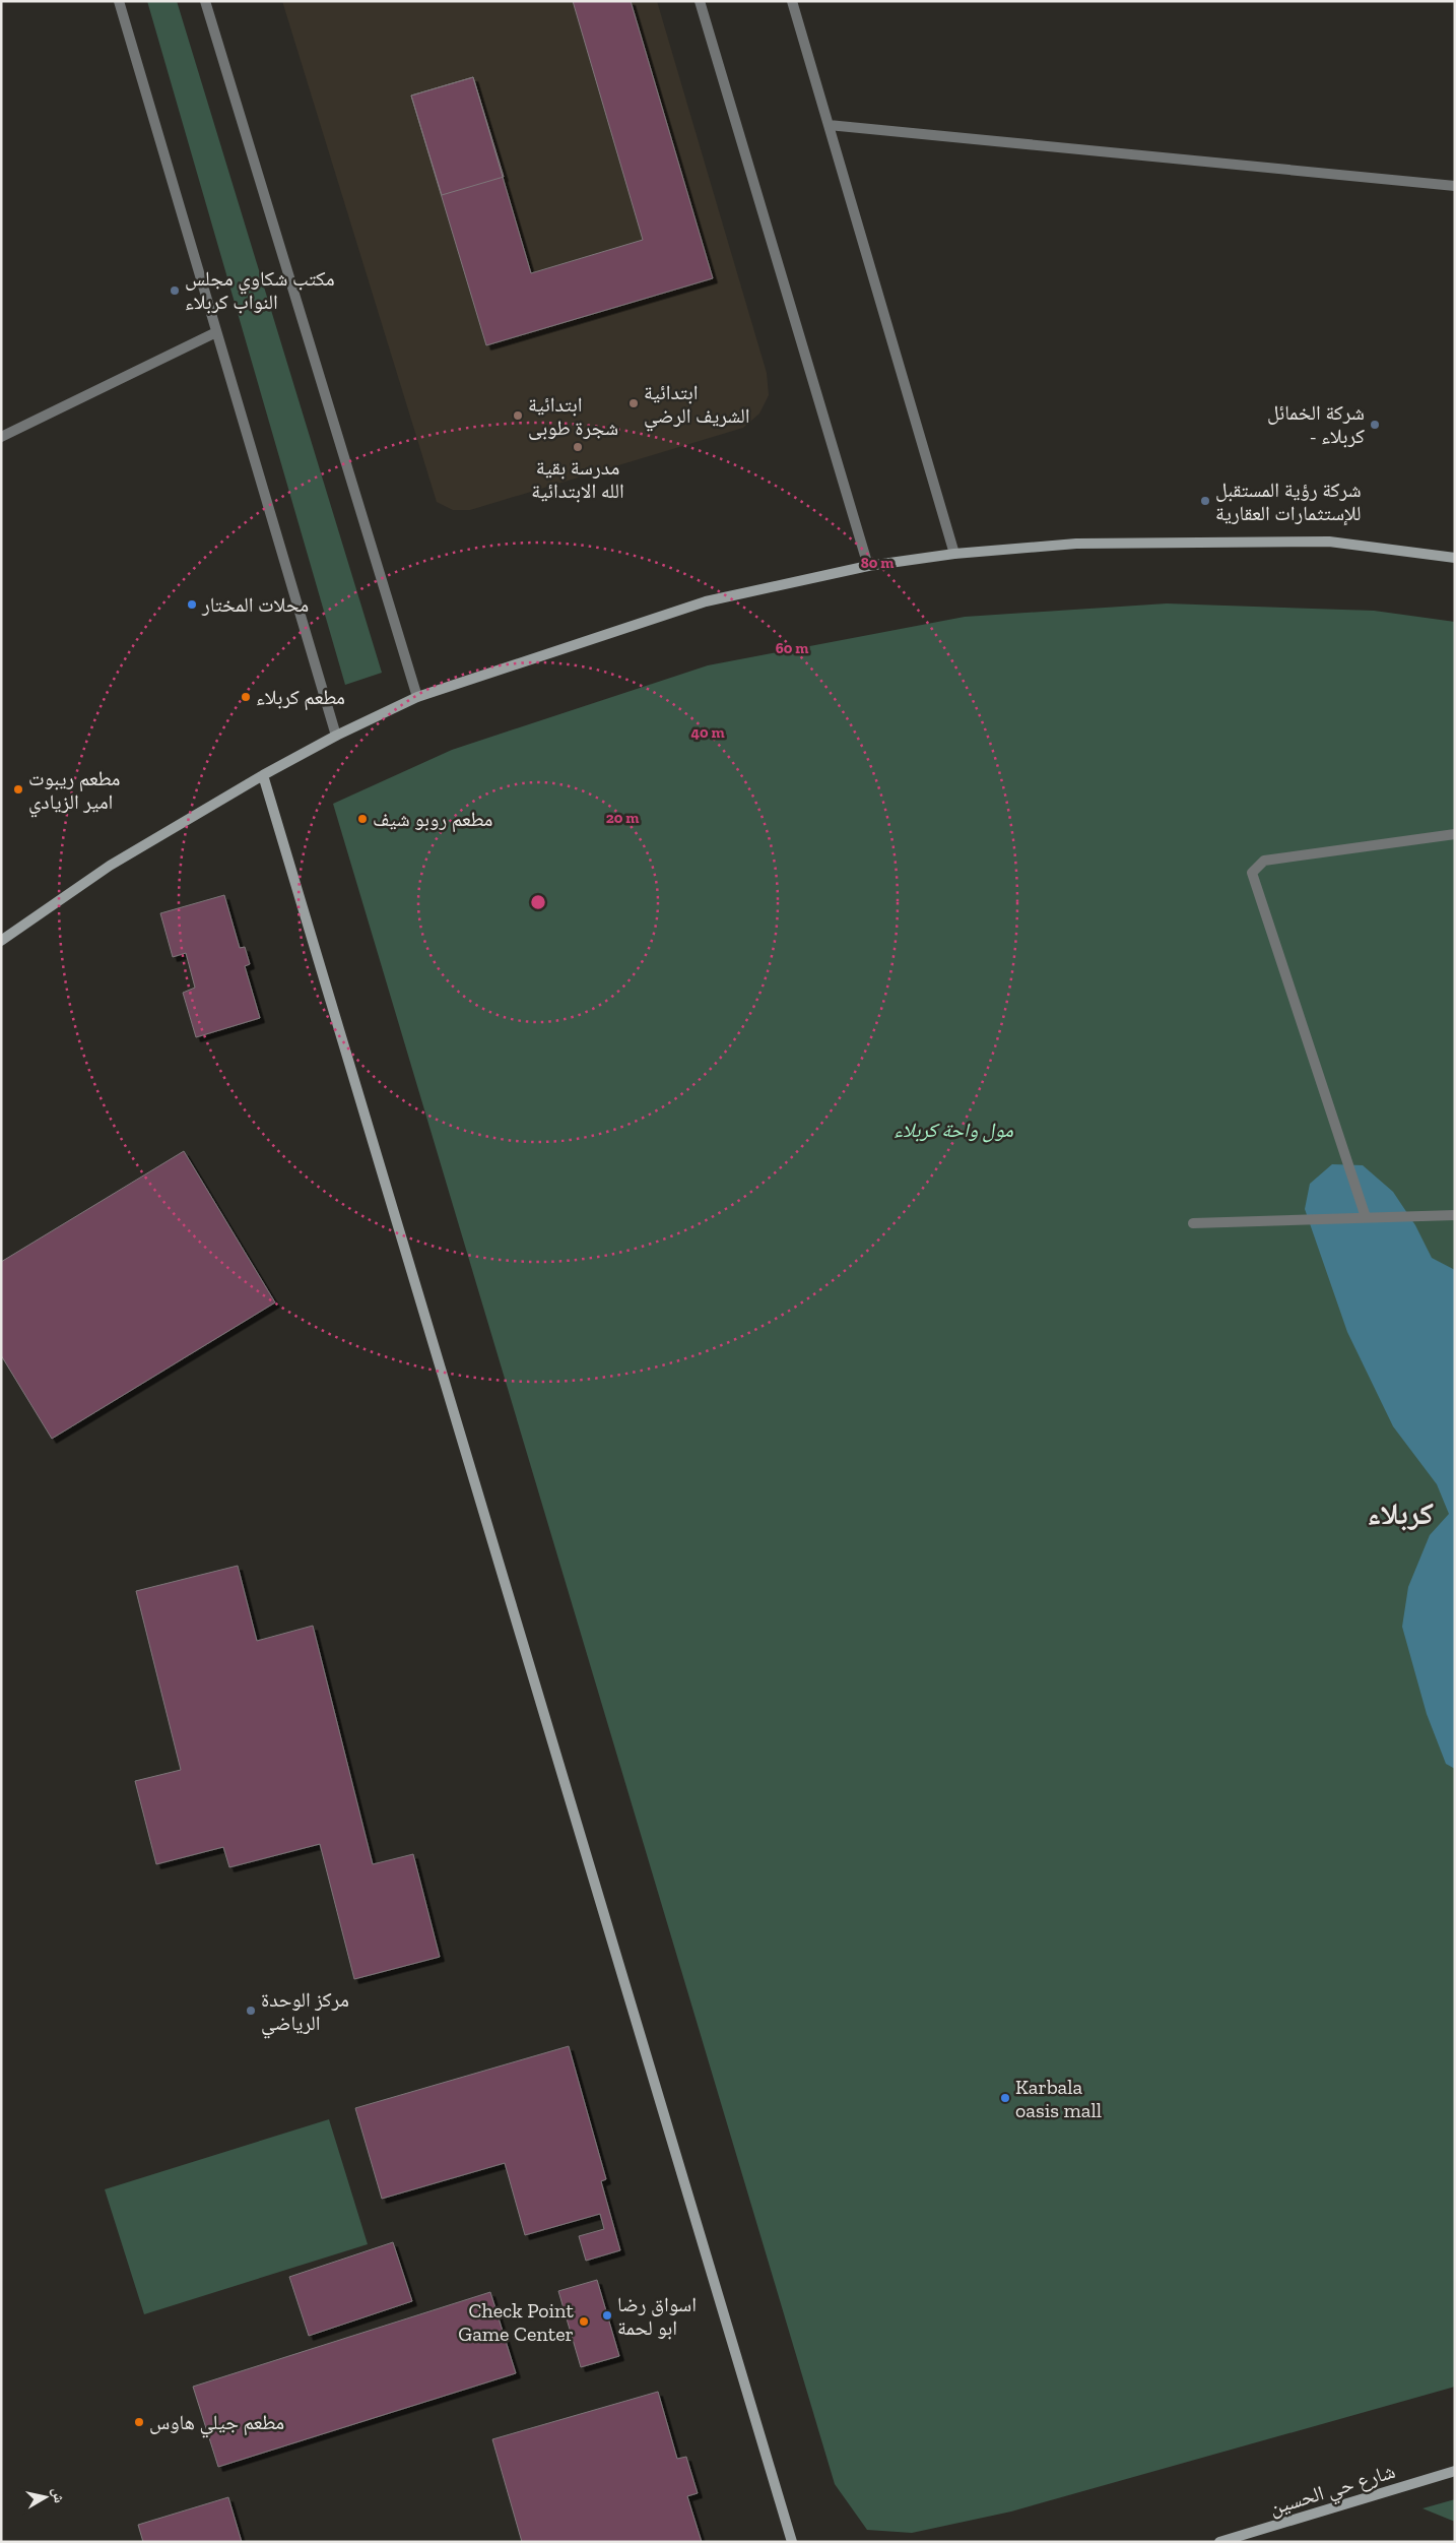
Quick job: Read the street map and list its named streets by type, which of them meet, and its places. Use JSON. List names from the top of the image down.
{
  "streets": {
    "street": ["شارع حي الحسين"]
  },
  "districts": ["كربلاء"],
  "parks": ["مول واحة كربلاء"],
  "places": [
    "مكتب شكاوي مجلس النواب كربلاء",
    "ابتدائية الشريف الرضي",
    "ابتدائية شجرة طوبى",
    "شركة الخمائل - كربلاء",
    "مدرسة بقية الله الابتدائية",
    "شركة رؤية المستقبل للإستثمارات العقارية",
    "محلات المختار",
    "مطعم كربلاء",
    "مطعم ريبوت امير الزيادي",
    "مطعم روبو شيف",
    "مركز الوحدة الرياضي",
    "Karbala oasis mall",
    "اسواق رضا ابو لحمة",
    "Check Point Game Center",
    "مطعم جيلي هاوس"
  ],
  "north": "right",
  "rings": [
    "80 m",
    "60 m",
    "40 m",
    "20 m"
  ]
}
